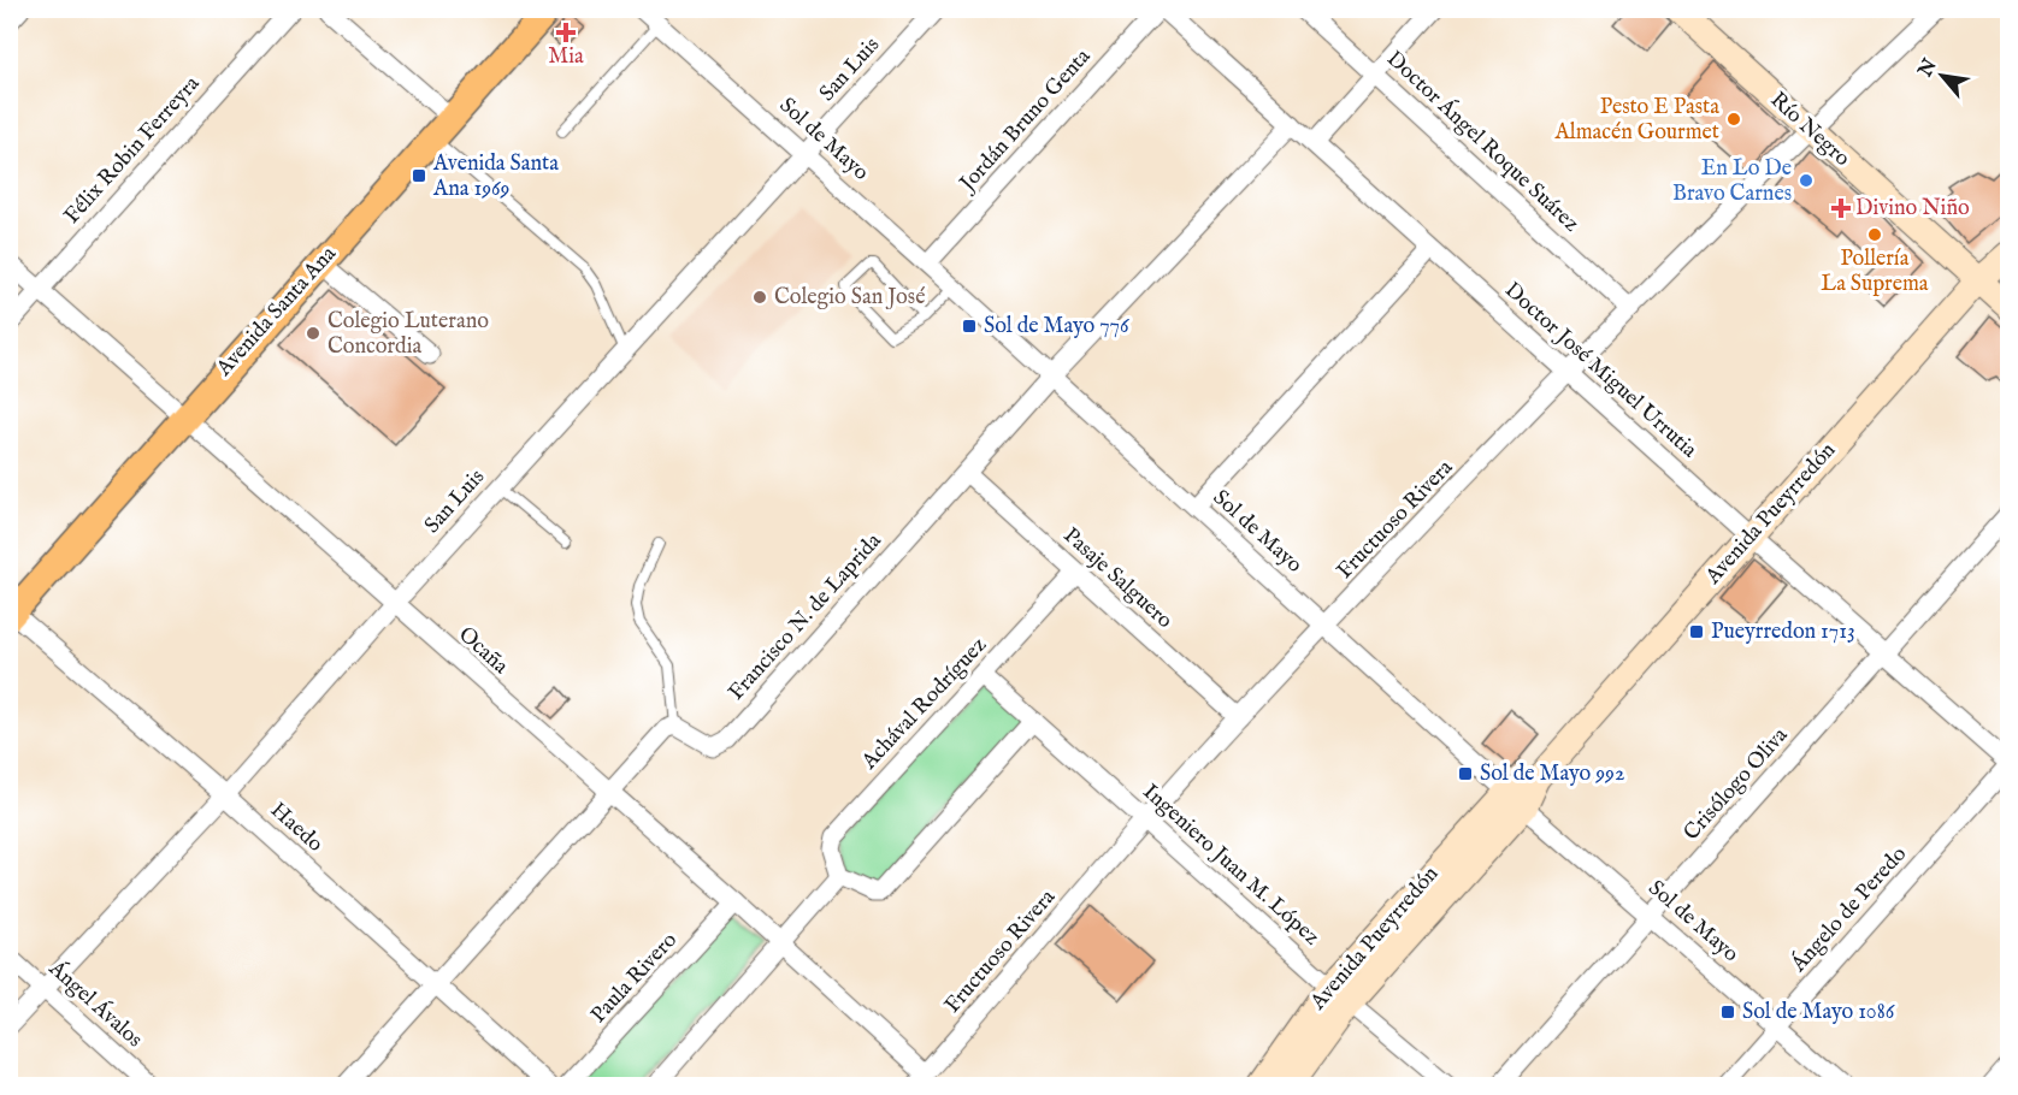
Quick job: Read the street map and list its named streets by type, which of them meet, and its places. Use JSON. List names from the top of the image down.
{
  "streets": {
    "main road": ["Río Negro", "Avenida Santa Ana", "Avenida Pueyrredón"],
    "street": [
      "San Luis",
      "Jordán Bruno Genta",
      "Sol de Mayo",
      "Doctor Ángel Roque Suárez",
      "Félix Robin Ferreyra",
      "Doctor José Miguel Urrutia",
      "Fructuoso Rivera",
      "Pasaje Salguero",
      "Francisco N. de Laprida",
      "Ocaña",
      "Achával Rodríguez",
      "Crisólogo Oliva",
      "Haedo",
      "Ingeniero Juan M. López",
      "Ángelo de Peredo",
      "Paula Rivero",
      "Ángel Ávalos"
    ]
  },
  "crossings": [
    ["San Luis", "Sol de Mayo"],
    ["San Luis", "Ocaña"],
    ["San Luis", "Haedo"],
    ["San Luis", "Ángel Ávalos"],
    ["Jordán Bruno Genta", "Sol de Mayo"],
    ["Jordán Bruno Genta", "Doctor José Miguel Urrutia"],
    ["Río Negro", "Avenida Pueyrredón"],
    ["Río Negro", "Fructuoso Rivera"],
    ["Sol de Mayo", "Avenida Pueyrredón"],
    ["Sol de Mayo", "Fructuoso Rivera"],
    ["Sol de Mayo", "Francisco N. de Laprida"],
    ["Sol de Mayo", "Crisólogo Oliva"],
    ["Sol de Mayo", "Ángelo de Peredo"],
    ["Doctor Ángel Roque Suárez", "Fructuoso Rivera"],
    ["Félix Robin Ferreyra", "Ocaña"],
    ["Avenida Santa Ana", "Ocaña"],
    ["Avenida Santa Ana", "Haedo"],
    ["Doctor José Miguel Urrutia", "Avenida Pueyrredón"],
    ["Doctor José Miguel Urrutia", "Fructuoso Rivera"],
    ["Doctor José Miguel Urrutia", "Francisco N. de Laprida"],
    ["Doctor José Miguel Urrutia", "Crisólogo Oliva"],
    ["Doctor José Miguel Urrutia", "Ángelo de Peredo"],
    ["Avenida Pueyrredón", "Ingeniero Juan M. López"],
    ["Fructuoso Rivera", "Pasaje Salguero"],
    ["Fructuoso Rivera", "Ocaña"],
    ["Fructuoso Rivera", "Ingeniero Juan M. López"],
    ["Pasaje Salguero", "Francisco N. de Laprida"],
    ["Pasaje Salguero", "Achával Rodríguez"],
    ["Ocaña", "Paula Rivero"],
    ["Achával Rodríguez", "Ingeniero Juan M. López"]
  ],
  "places": {
    "health": ["Mia", "Divino Niño"],
    "other": [
      "Pesto E Pasta Almacén Gourmet",
      "En Lo De Bravo Carnes",
      "Pollería La Suprema",
      "Colegio San José",
      "Colegio Luterano Concordia"
    ],
    "transit": [
      "Avenida Santa Ana 1969",
      "Sol de Mayo 776",
      "Pueyrredon 1713",
      "Sol de Mayo 992",
      "Sol de Mayo 1086"
    ]
  },
  "north": "top left"
}
